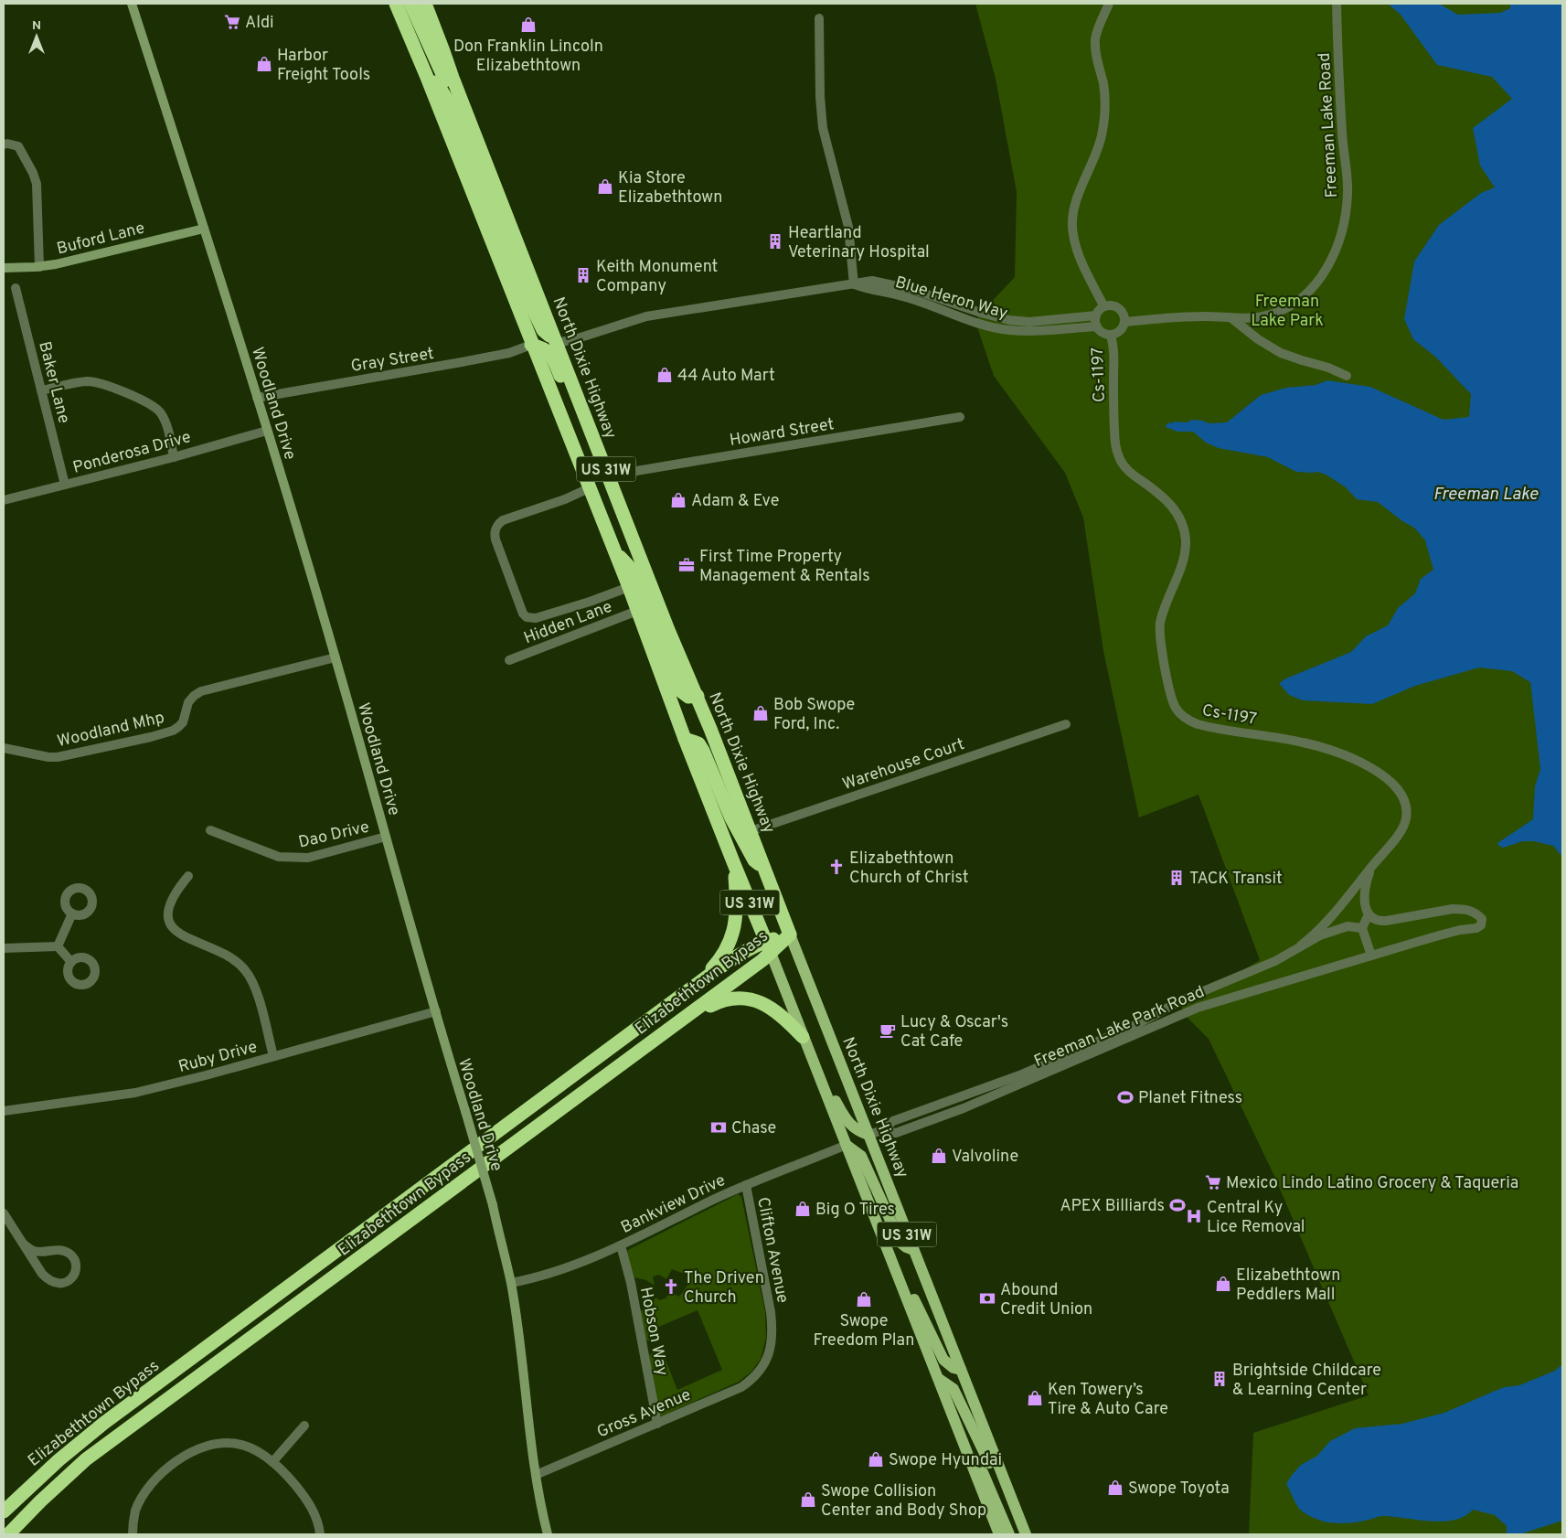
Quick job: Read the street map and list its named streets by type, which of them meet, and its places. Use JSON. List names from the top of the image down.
{
  "streets": {
    "highway": ["North Dixie Highway", "US 31W", "Elizabethtown Bypass"],
    "street": [
      "Freeman Lake Road",
      "Buford Lane",
      "Blue Heron Way",
      "Gray Street",
      "Cs-1197",
      "Baker Lane",
      "Woodland Drive",
      "Howard Street",
      "Ponderosa Drive",
      "Hidden Lane",
      "Woodland Mhp",
      "Warehouse Court",
      "Dao Drive",
      "Freeman Lake Park Road",
      "Ruby Drive",
      "Bankview Drive",
      "Clifton Avenue",
      "Hobson Way",
      "Gross Avenue"
    ]
  },
  "crossings": [
    ["Freeman Lake Road", "Blue Heron Way"],
    ["Freeman Lake Road", "Cs-1197"],
    ["Buford Lane", "Woodland Drive"],
    ["Blue Heron Way", "North Dixie Highway"],
    ["Blue Heron Way", "Cs-1197"],
    ["Gray Street", "Woodland Drive"],
    ["Gray Street", "US 31W"],
    ["North Dixie Highway", "Howard Street"],
    ["North Dixie Highway", "Warehouse Court"],
    ["North Dixie Highway", "Elizabethtown Bypass"],
    ["North Dixie Highway", "Freeman Lake Park Road"],
    ["Cs-1197", "Freeman Lake Park Road"],
    ["Baker Lane", "Ponderosa Drive"],
    ["Woodland Drive", "Ponderosa Drive"],
    ["Woodland Drive", "Woodland Mhp"],
    ["Woodland Drive", "Dao Drive"],
    ["Woodland Drive", "Ruby Drive"],
    ["Woodland Drive", "Bankview Drive"],
    ["Woodland Drive", "Gross Avenue"],
    ["US 31W", "Hidden Lane"],
    ["US 31W", "Elizabethtown Bypass"],
    ["US 31W", "Bankview Drive"],
    ["Bankview Drive", "Clifton Avenue"],
    ["Bankview Drive", "Hobson Way"],
    ["Clifton Avenue", "Gross Avenue"],
    ["Hobson Way", "Gross Avenue"]
  ],
  "water": ["Freeman Lake"],
  "parks": ["Freeman Lake Park"],
  "places": {
    "supermarket": ["Aldi", "Mexico Lindo Latino Grocery & Taqueria"],
    "shop": [
      "Don Franklin Lincoln Elizabethtown",
      "Harbor Freight Tools",
      "Kia Store Elizabethtown",
      "44 Auto Mart",
      "Adam & Eve",
      "Bob Swope Ford, Inc.",
      "Valvoline",
      "Big O Tires",
      "Elizabethtown Peddlers Mall",
      "Swope Freedom Plan",
      "Ken Towery’s Tire & Auto Care",
      "Swope Hyundai",
      "Swope Toyota",
      "Swope Collision Center and Body Shop"
    ],
    "building": [
      "Heartland Veterinary Hospital",
      "Keith Monument Company",
      "TACK Transit",
      "Brightside Childcare & Learning Center"
    ],
    "office": ["First Time Property Management & Rentals"],
    "church": ["Elizabethtown Church of Christ", "The Driven Church"],
    "cafe": ["Lucy & Oscar's Cat Cafe"],
    "sports": ["Planet Fitness", "APEX Billiards"],
    "bank": ["Chase", "Abound Credit Union"],
    "hospital": ["Central Ky Lice Removal"]
  },
  "north": "top"
}
